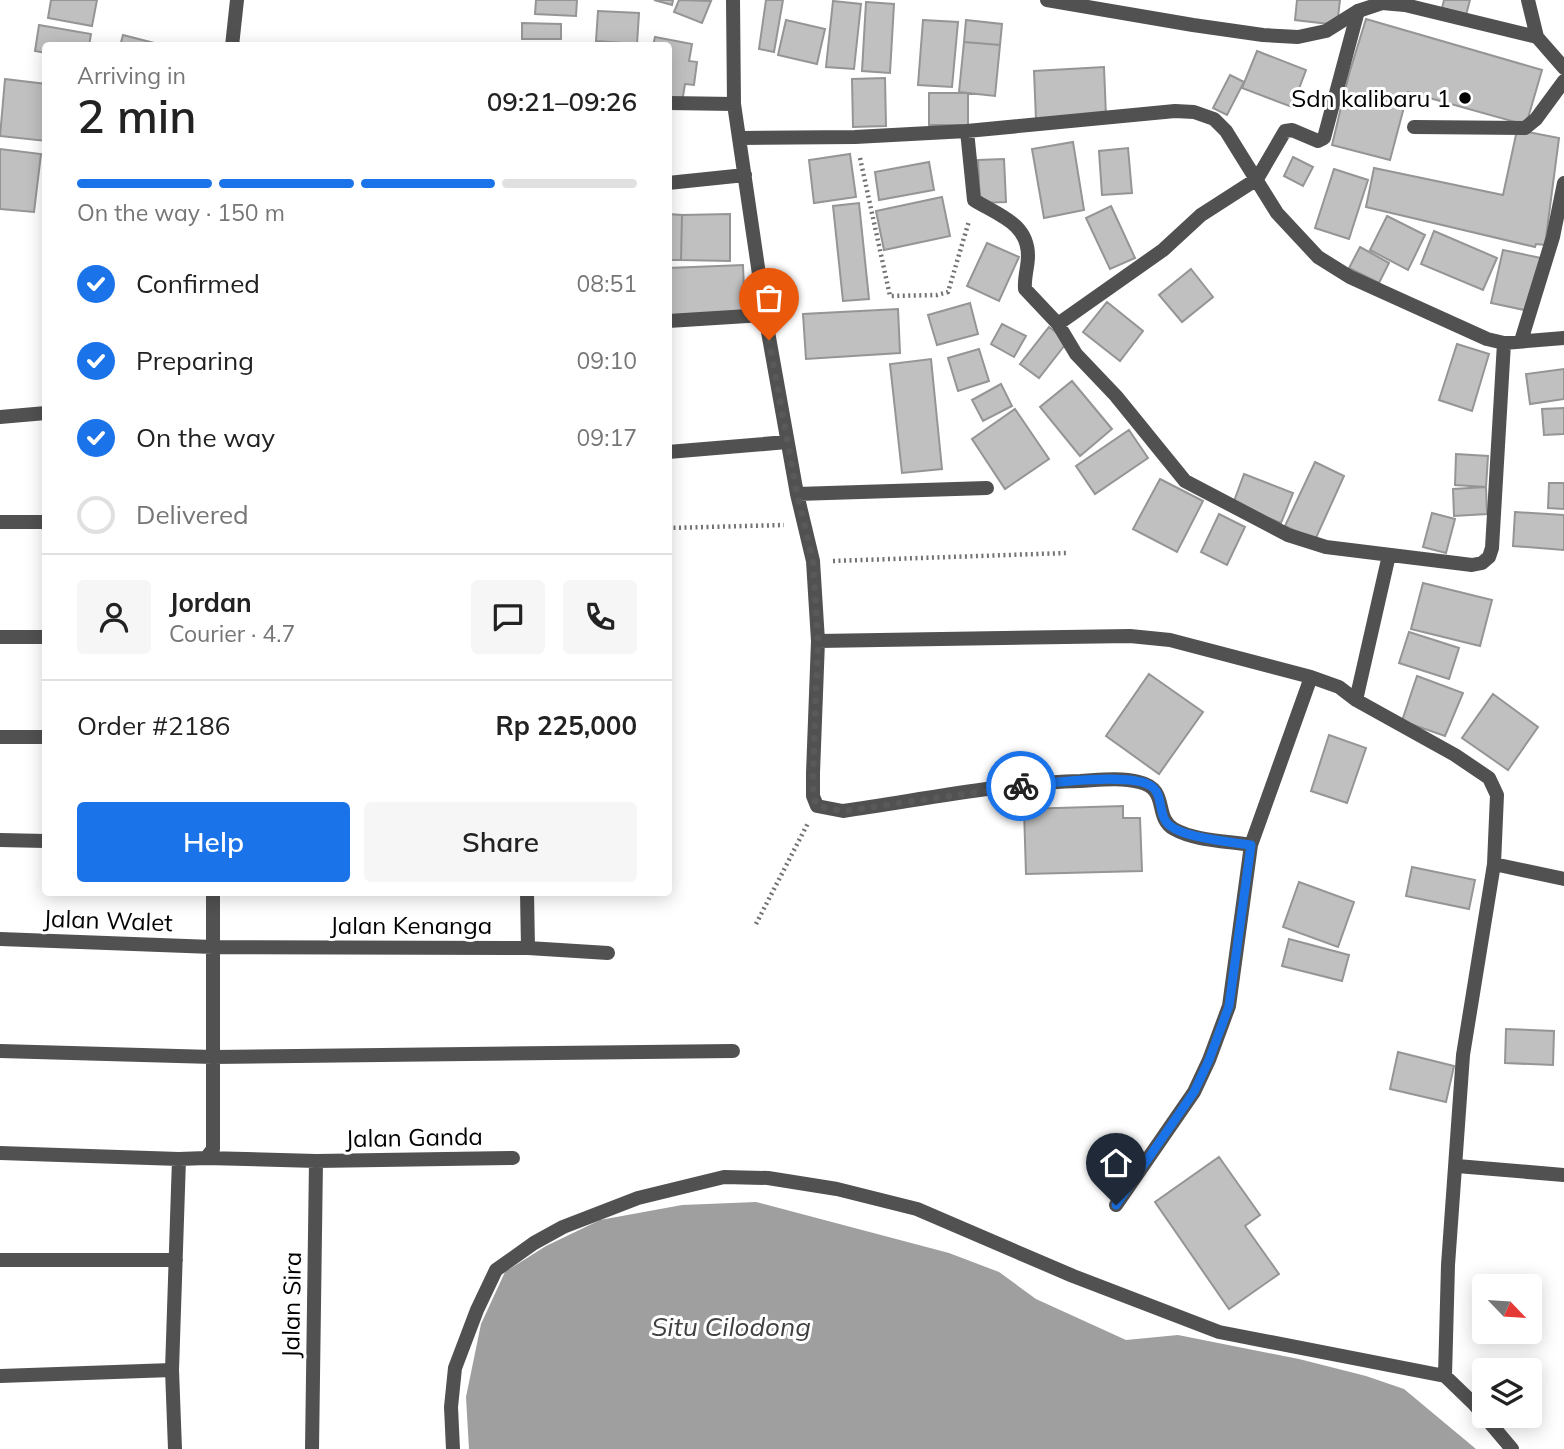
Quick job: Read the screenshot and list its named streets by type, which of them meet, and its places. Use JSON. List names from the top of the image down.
{
  "streets": {
    "street": [
      "Jalan Walet",
      "Jalan Kenanga",
      "Jalan Ganda",
      "Jalan Sira"
    ]
  },
  "crossings": [
    ["Jalan Walet", "Jalan Kenanga"],
    ["Jalan Ganda", "Jalan Sira"]
  ],
  "water": ["Situ Cilodong"],
  "places": ["Sdn kalibaru 1"],
  "north": "bottom right",
  "page": {
    "heading": ["2 min", "Arriving in", "09:21–09:26"],
    "panel": [
      "Jordan",
      "Courier · 4.7",
      "Order #2186",
      "Rp 225,000"
    ],
    "bar": "On the way · 150 m",
    "list": [
      ["Confirmed", "08:51"],
      ["Preparing", "09:10"],
      ["On the way", "09:17"],
      "Delivered"
    ],
    "buttons": ["Help", "Share"]
  }
}
